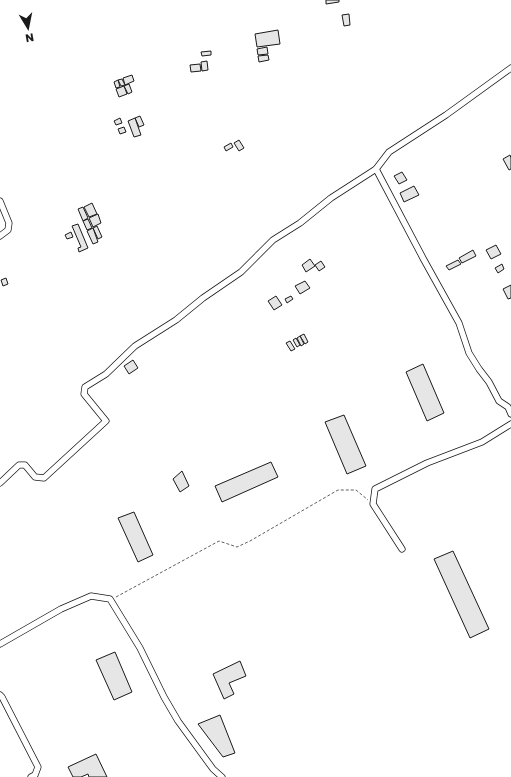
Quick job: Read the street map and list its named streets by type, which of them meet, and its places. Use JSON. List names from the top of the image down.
{
  "north": "bottom"
}
